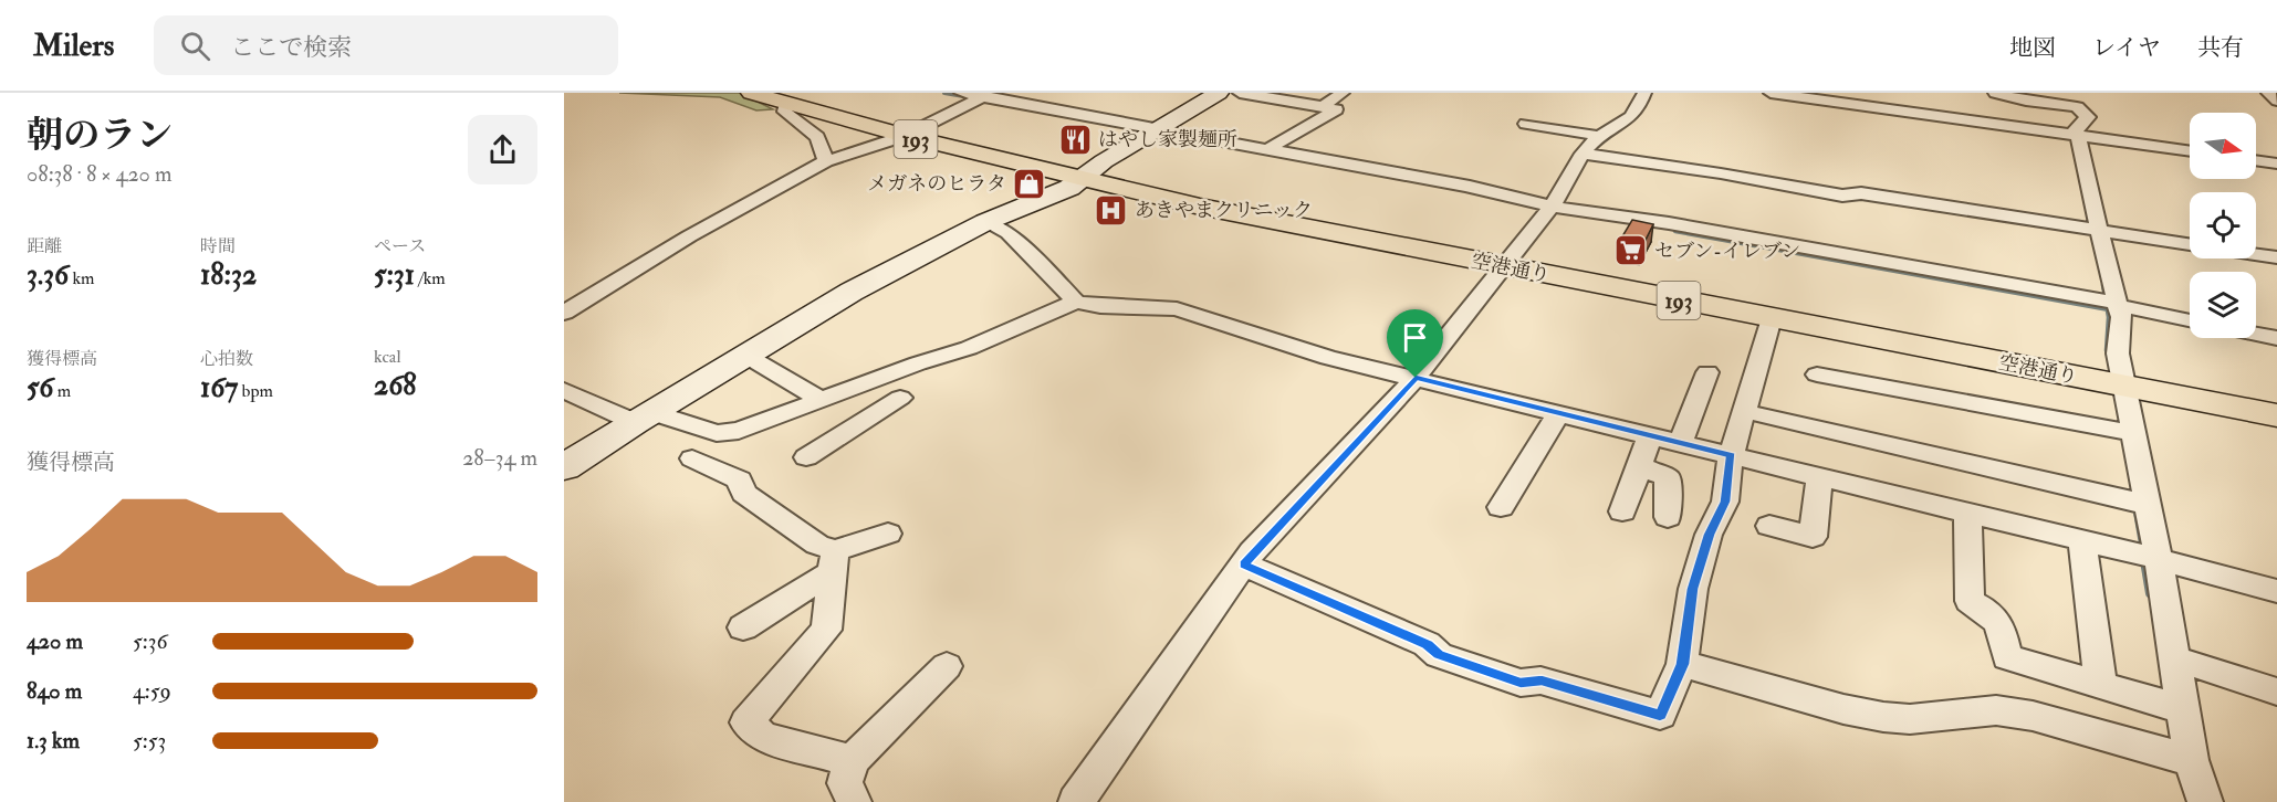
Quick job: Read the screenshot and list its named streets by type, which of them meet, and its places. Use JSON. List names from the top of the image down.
{
  "streets": {
    "highway": ["193", "空港通り"]
  },
  "places": {
    "restaurant": ["はやし家製麺所"],
    "shop": ["メガネのヒラタ"],
    "hospital": ["あきやまクリニック"],
    "supermarket": ["セブン-イレブン"]
  },
  "north": "right",
  "page": {
    "header": "Milers",
    "search": "ここで検索",
    "nav": ["地図", "レイヤ", "共有"],
    "heading": ["朝のラン", "08:38 · 8 × 420 m"],
    "stats": [
      ["距離", "3.36 km"],
      ["時間", "18:32"],
      ["ペース", "5:31 /km"],
      ["獲得標高", "56 m"],
      ["心拍数", "167 bpm"],
      ["kcal", "268"]
    ],
    "chart": ["獲得標高", "28–34 m"],
    "list": [
      {
        "name": "420 m",
        "note": "5:36"
      },
      {
        "name": "840 m",
        "note": "4:59"
      },
      {
        "name": "1.3 km",
        "note": "5:53"
      }
    ]
  }
}
